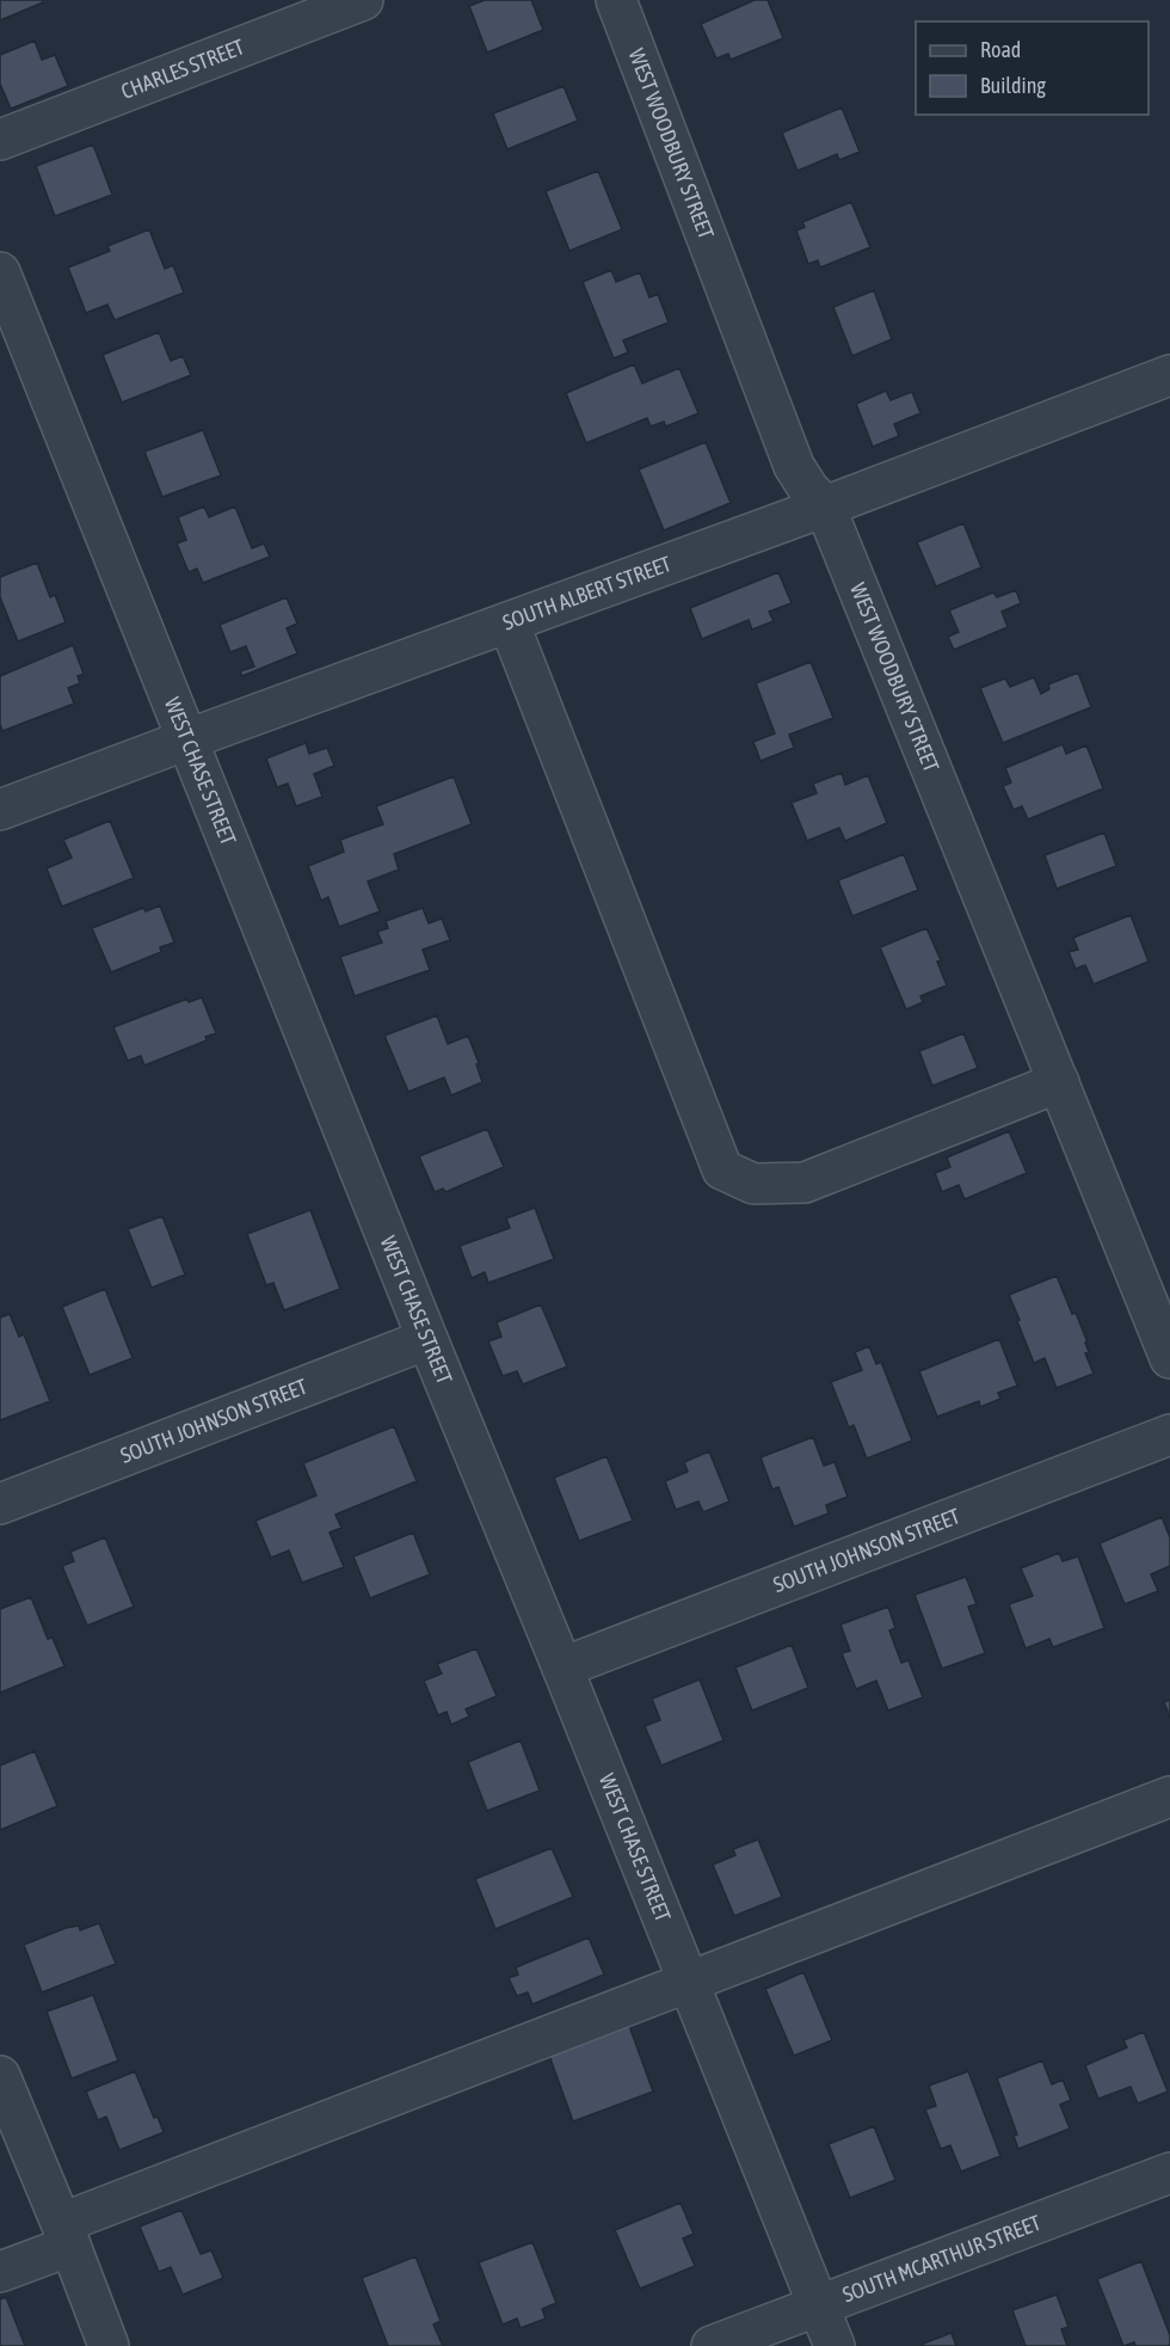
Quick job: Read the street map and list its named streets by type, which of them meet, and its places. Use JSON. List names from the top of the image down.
{
  "streets": {
    "street": [
      "CHARLES STREET",
      "WEST WOODBURY STREET",
      "SOUTH ALBERT STREET",
      "WEST CHASE STREET",
      "SOUTH JOHNSON STREET",
      "SOUTH MCARTHUR STREET"
    ]
  },
  "crossings": [
    ["WEST WOODBURY STREET", "SOUTH ALBERT STREET"],
    ["SOUTH ALBERT STREET", "WEST CHASE STREET"],
    ["WEST CHASE STREET", "SOUTH JOHNSON STREET"],
    ["WEST CHASE STREET", "SOUTH MCARTHUR STREET"]
  ],
  "legend": ["Road", "Building"]
}
